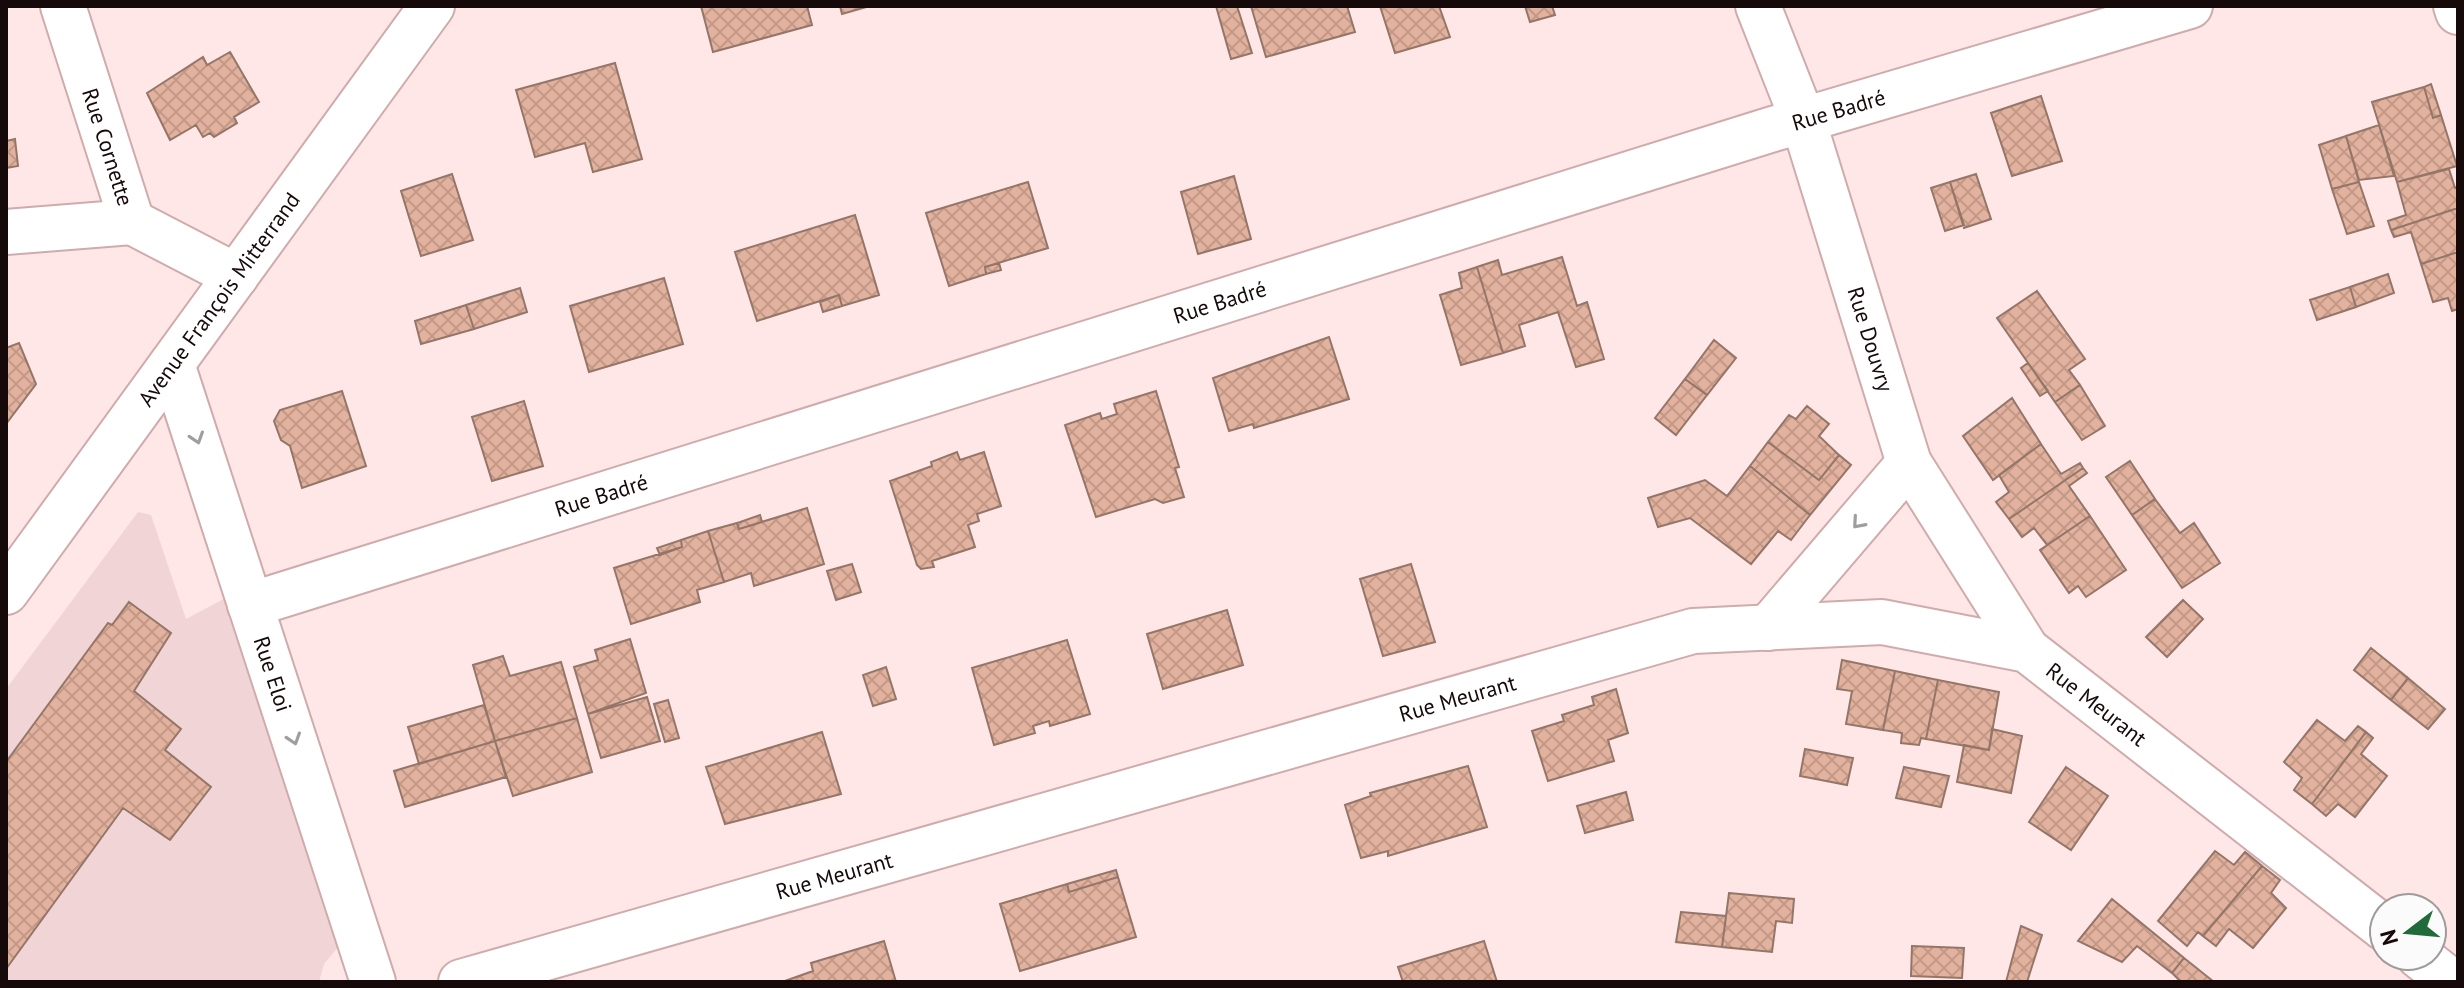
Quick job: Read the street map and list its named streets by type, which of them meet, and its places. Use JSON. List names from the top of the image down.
{
  "streets": {
    "street": [
      "Rue Badré",
      "Rue Cornette",
      "Avenue François Mitterrand",
      "Rue Douvry",
      "Rue Eloi",
      "Rue Meurant"
    ]
  },
  "crossings": [
    ["Rue Badré", "Rue Douvry"],
    ["Rue Badré", "Rue Eloi"],
    ["Rue Cornette", "Avenue François Mitterrand"],
    ["Avenue François Mitterrand", "Rue Eloi"],
    ["Rue Douvry", "Rue Meurant"]
  ],
  "one_way": ["Rue Eloi"],
  "north": "left"
}
